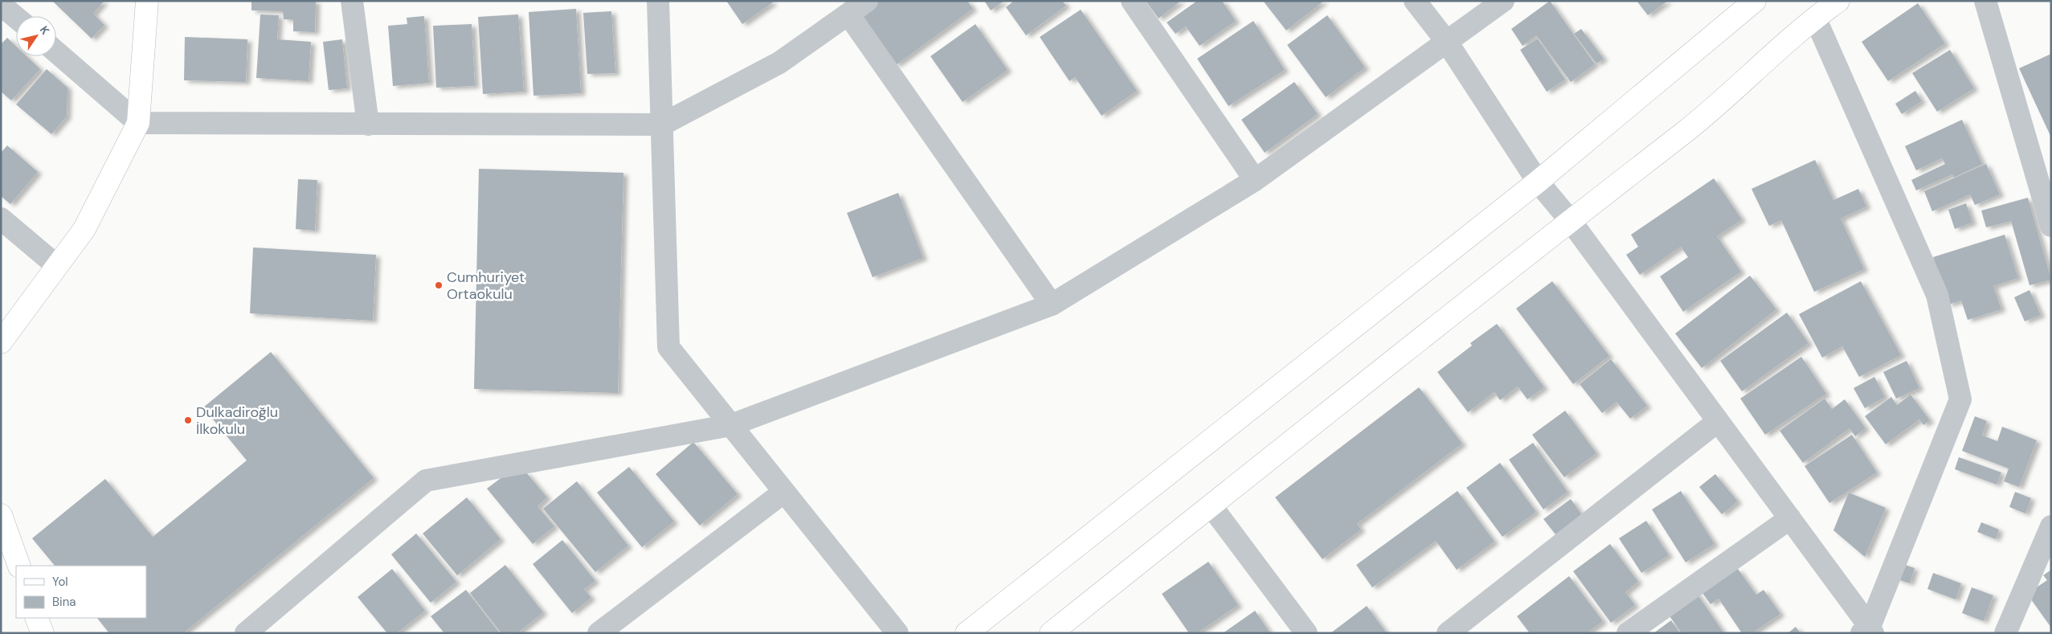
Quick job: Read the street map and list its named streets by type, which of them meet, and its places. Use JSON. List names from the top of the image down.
{
  "places": ["Cumhuriyet Ortaokulu", "Dulkadiroğlu İlkokulu"],
  "legend": ["Yol", "Bina"],
  "north": "top right"
}
